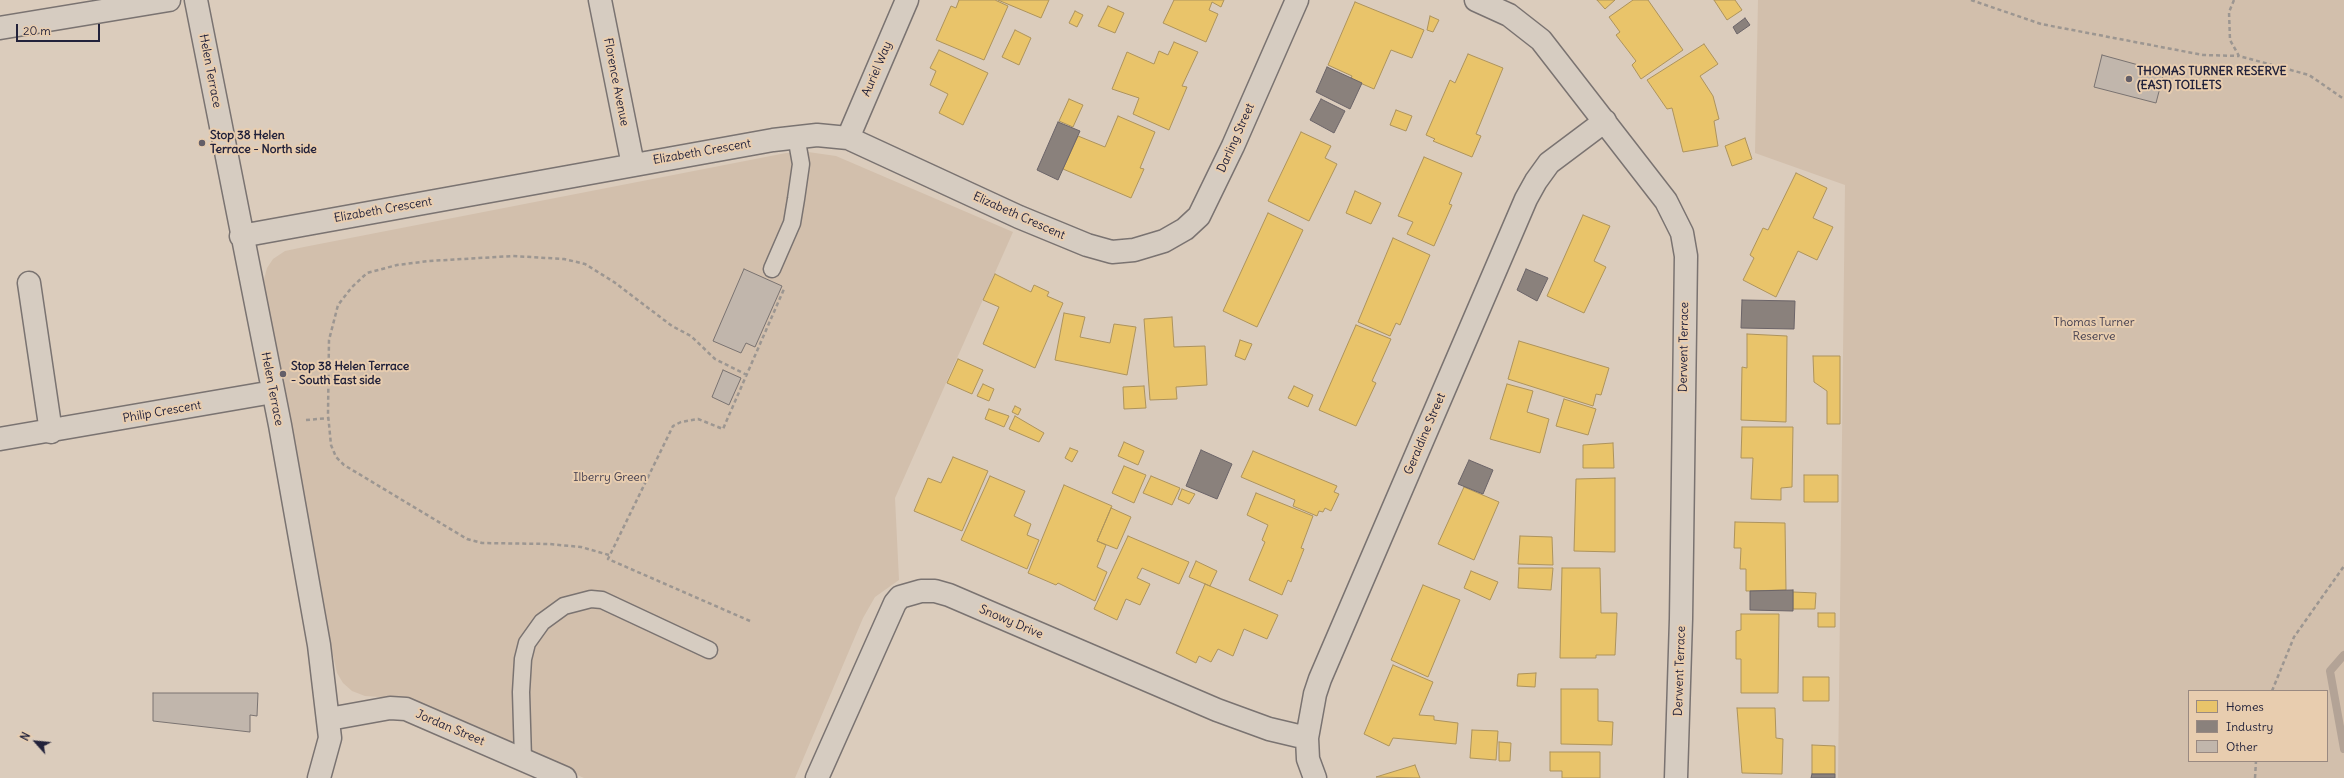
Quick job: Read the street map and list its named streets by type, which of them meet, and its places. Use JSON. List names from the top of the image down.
{
  "streets": {
    "street": [
      "Auriel Way",
      "Helen Terrace",
      "Florence Avenue",
      "Darling Street",
      "Elizabeth Crescent",
      "Derwent Terrace",
      "Philip Crescent",
      "Geraldine Street",
      "Snowy Drive",
      "Jordan Street"
    ]
  },
  "crossings": [
    ["Auriel Way", "Elizabeth Crescent"],
    ["Helen Terrace", "Elizabeth Crescent"],
    ["Helen Terrace", "Philip Crescent"],
    ["Helen Terrace", "Jordan Street"],
    ["Florence Avenue", "Elizabeth Crescent"],
    ["Darling Street", "Elizabeth Crescent"],
    ["Derwent Terrace", "Geraldine Street"],
    ["Geraldine Street", "Snowy Drive"]
  ],
  "parks": ["Thomas Turner Reserve", "Ilberry Green"],
  "places": ["THOMAS TURNER RESERVE (EAST) TOILETS", "Stop 38 Helen Terrace - North side", "Stop 38 Helen Terrace - South East side"],
  "legend": ["Homes", "Industry", "Other"],
  "scale_bar": "20 m",
  "north": "top left"
}
